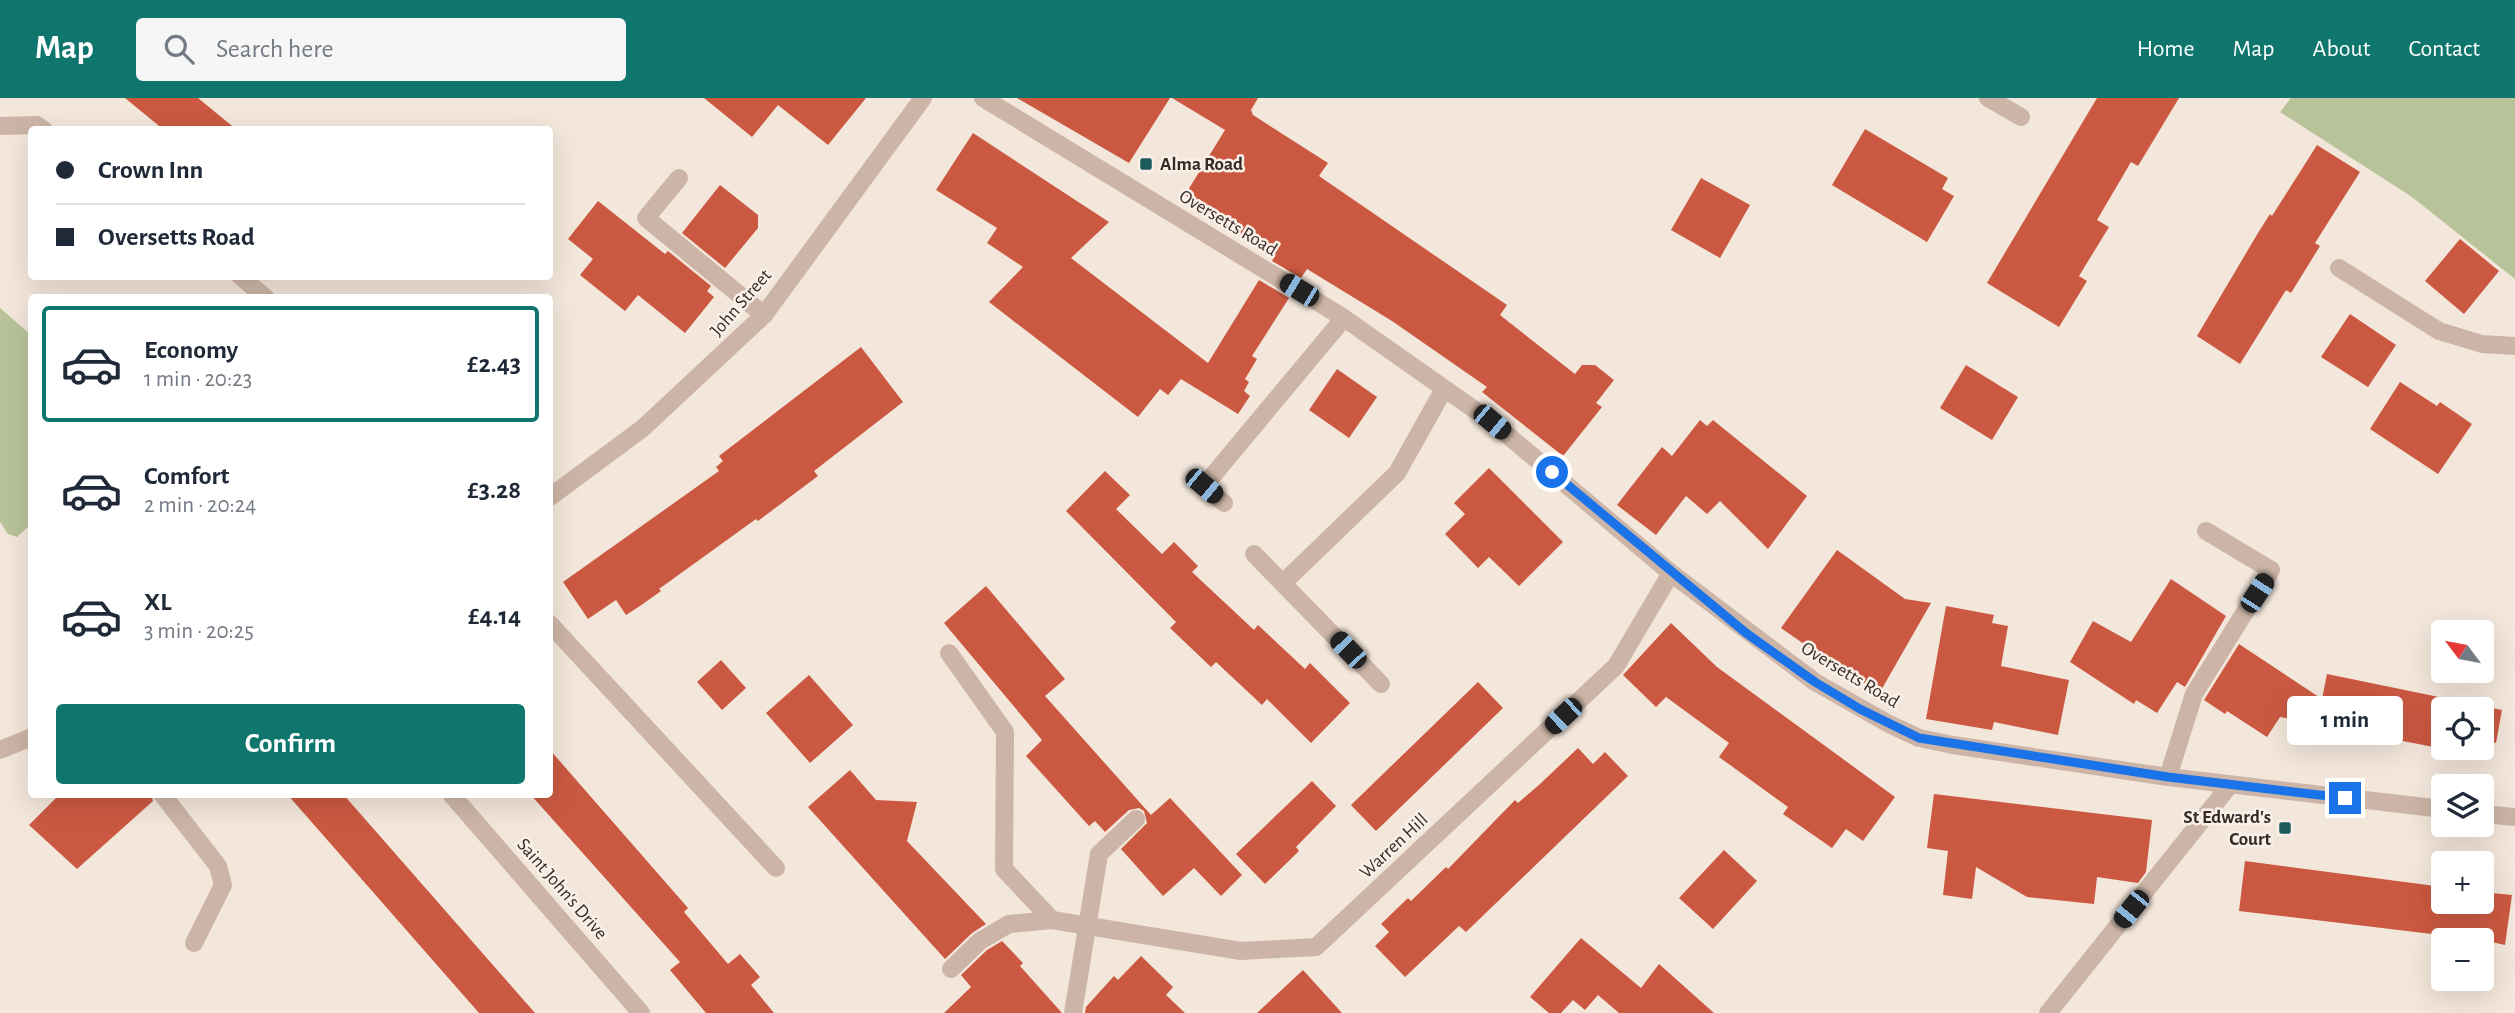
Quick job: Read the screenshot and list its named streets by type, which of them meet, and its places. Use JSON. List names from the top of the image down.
{
  "streets": {
    "street": [
      "Oversetts Road",
      "John Street",
      "Warren Hill",
      "Saint John's Drive"
    ]
  },
  "crossings": [
    ["Oversetts Road", "Warren Hill"]
  ],
  "places": {
    "transit": ["Alma Road", "St Edward's Court"]
  },
  "north": "top left",
  "page": {
    "header": "Map",
    "search": "Search here",
    "nav": [
      "Home",
      "Map",
      "About",
      "Contact"
    ],
    "banner": ["Crown Inn", "Oversetts Road"],
    "list": [
      {
        "name": "Economy",
        "note": "1 min · 20:23",
        "value": "£2.43"
      },
      {
        "name": "Comfort",
        "note": "2 min · 20:24",
        "value": "£3.28"
      },
      {
        "name": "XL",
        "note": "3 min · 20:25",
        "value": "£4.14"
      }
    ],
    "map_buttons": ["+", "−"],
    "buttons": "Confirm",
    "bubble": "1 min"
  }
}
